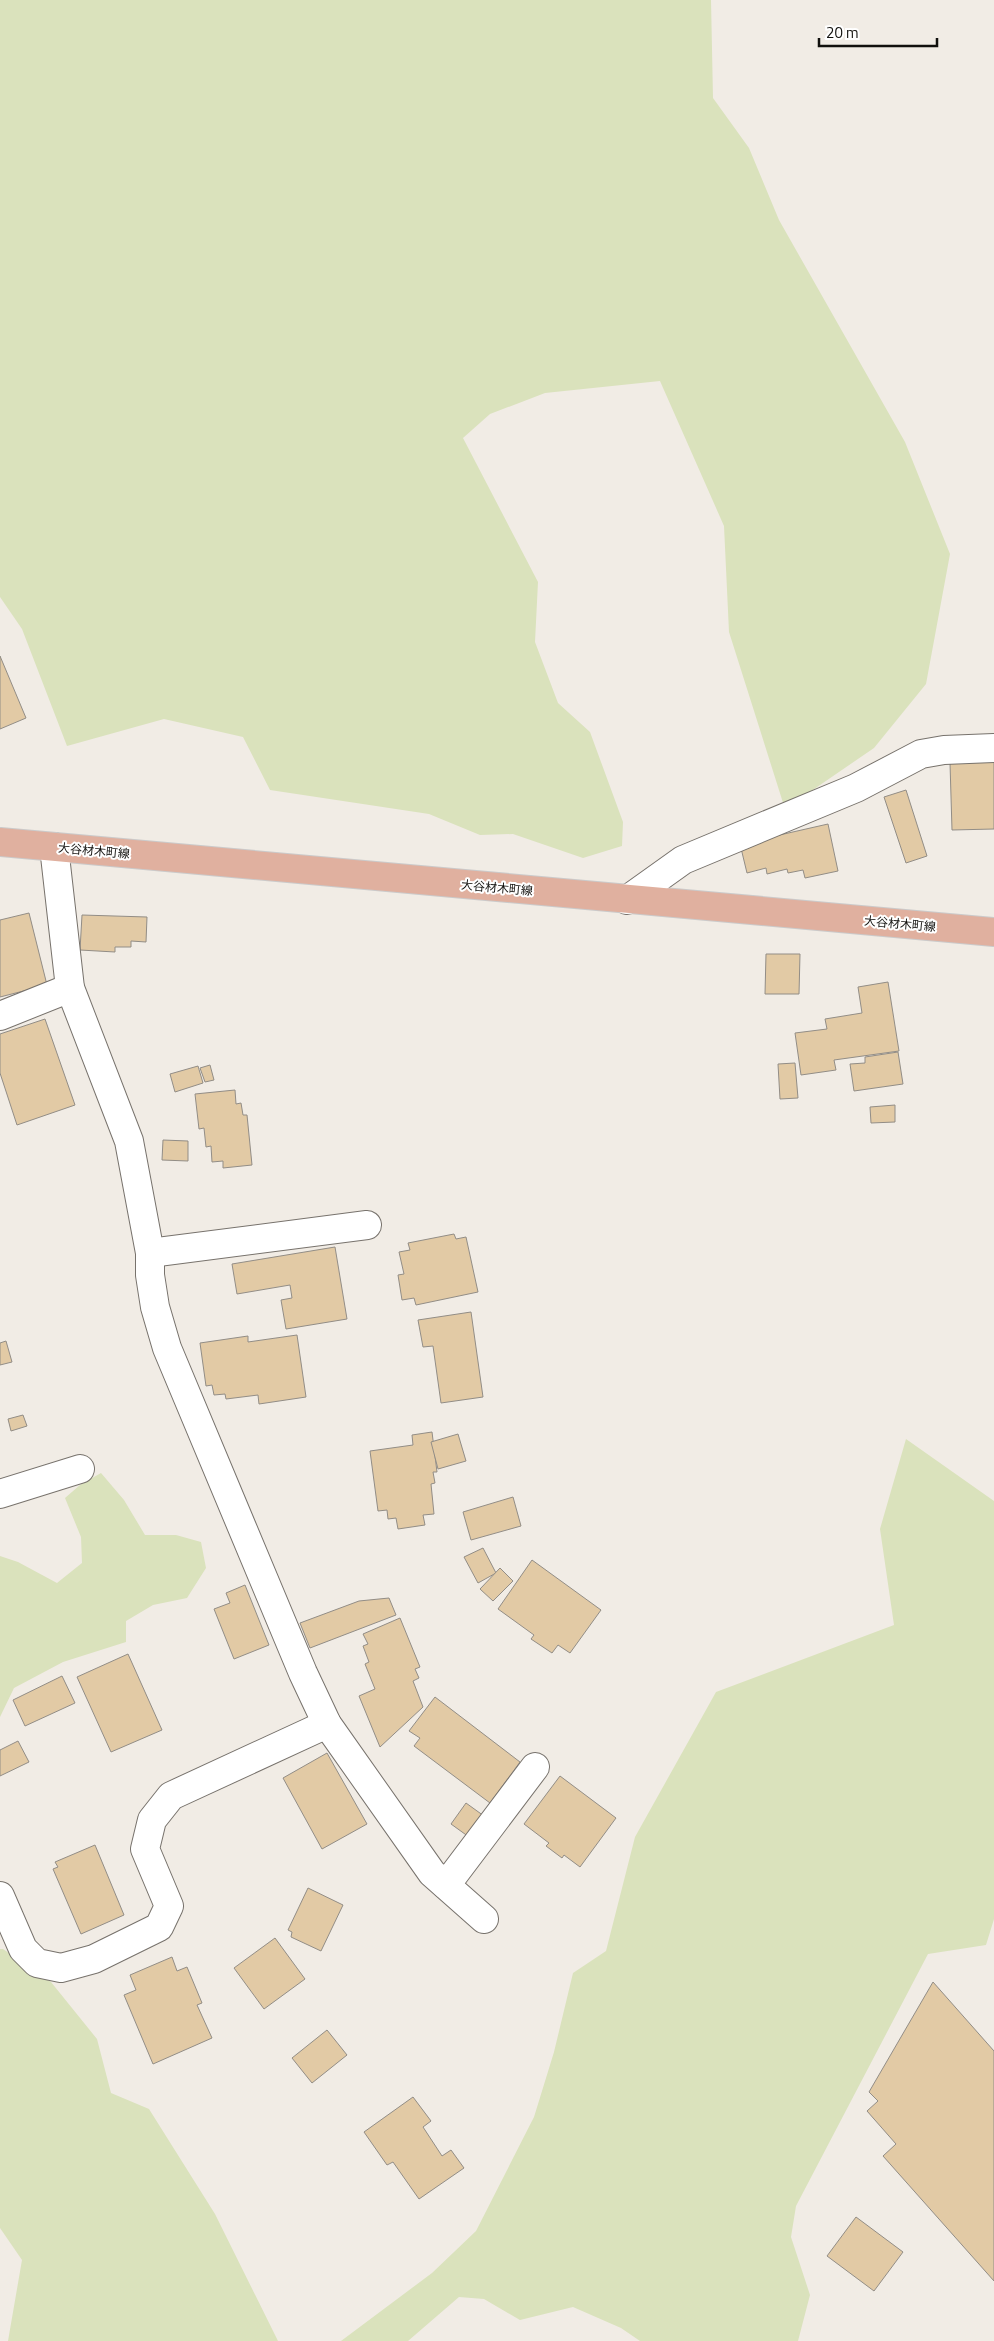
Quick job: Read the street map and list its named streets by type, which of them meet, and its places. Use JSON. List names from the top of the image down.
{
  "streets": {
    "main road": ["大谷材木町線"]
  },
  "scale_bar": "20 m"
}
